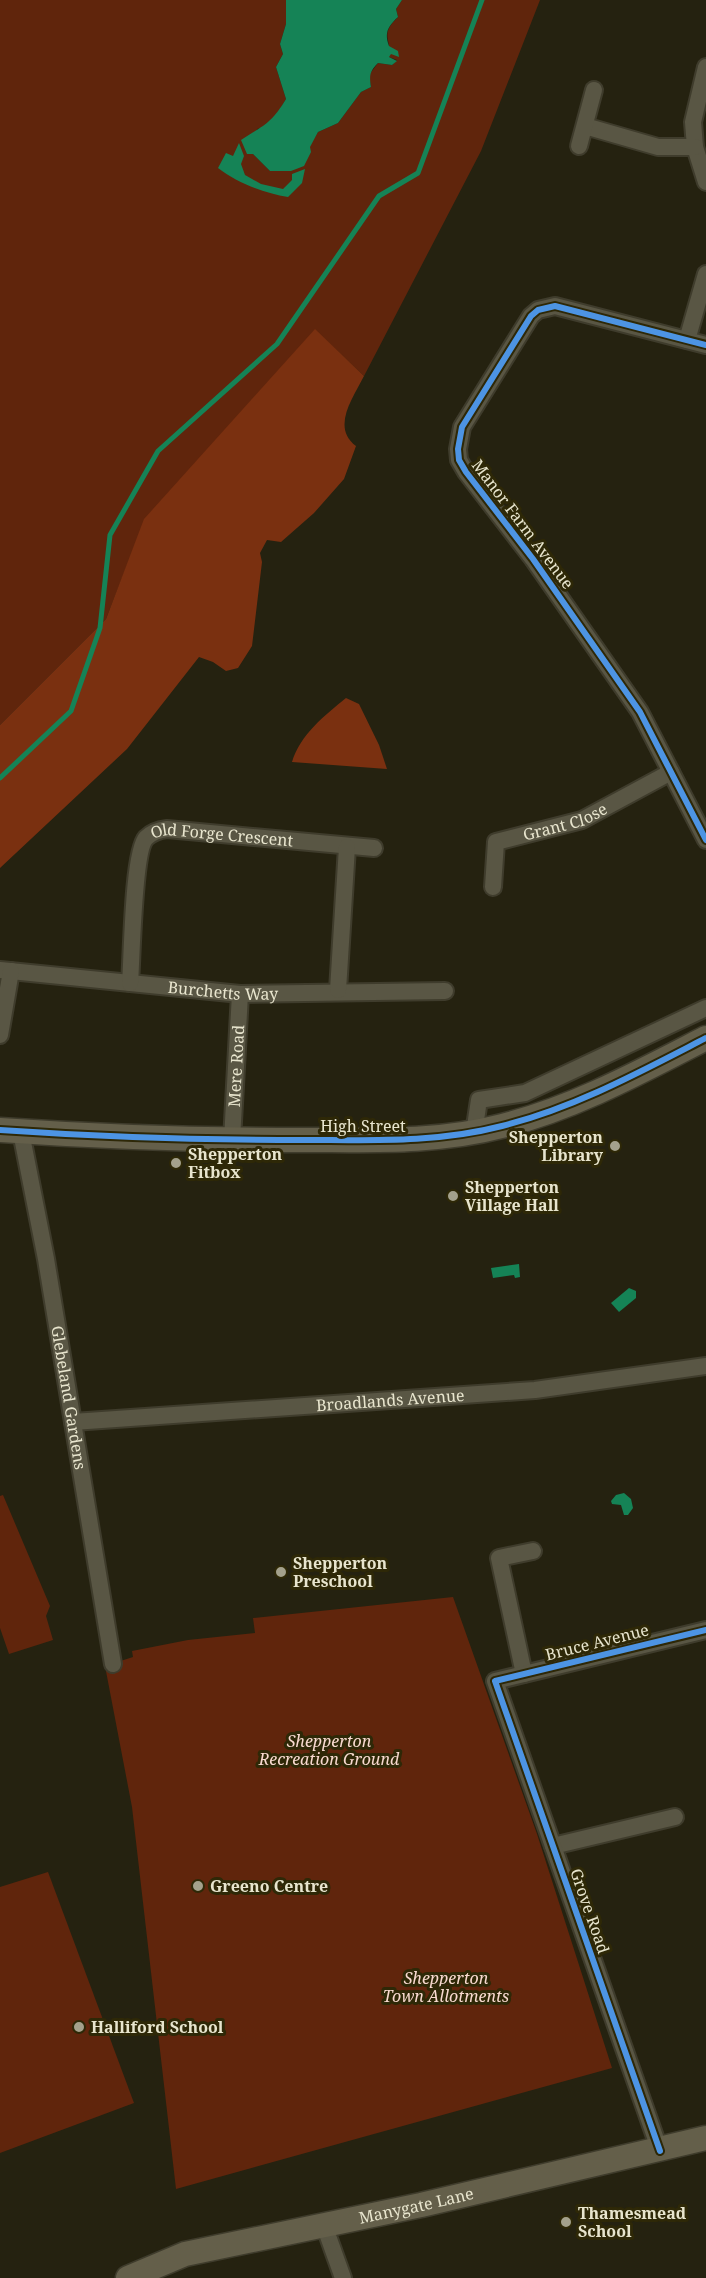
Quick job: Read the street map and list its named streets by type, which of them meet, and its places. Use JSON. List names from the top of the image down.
{
  "streets": {
    "main road": ["High Street", "Manygate Lane"],
    "street": [
      "Manor Farm Avenue",
      "Grant Close",
      "Old Forge Crescent",
      "Burchetts Way",
      "Mere Road",
      "Glebeland Gardens",
      "Broadlands Avenue",
      "Bruce Avenue",
      "Grove Road"
    ]
  },
  "crossings": [
    ["Manor Farm Avenue", "Grant Close"],
    ["Old Forge Crescent", "Burchetts Way"],
    ["Burchetts Way", "Mere Road"],
    ["Mere Road", "High Street"],
    ["High Street", "Glebeland Gardens"],
    ["Glebeland Gardens", "Broadlands Avenue"],
    ["Bruce Avenue", "Grove Road"],
    ["Grove Road", "Manygate Lane"]
  ],
  "parks": ["Shepperton Recreation Ground", "Shepperton Town Allotments"],
  "places": [
    "Shepperton Library",
    "Shepperton Fitbox",
    "Shepperton Village Hall",
    "Shepperton Preschool",
    "Greeno Centre",
    "Halliford School",
    "Thamesmead School"
  ]
}
